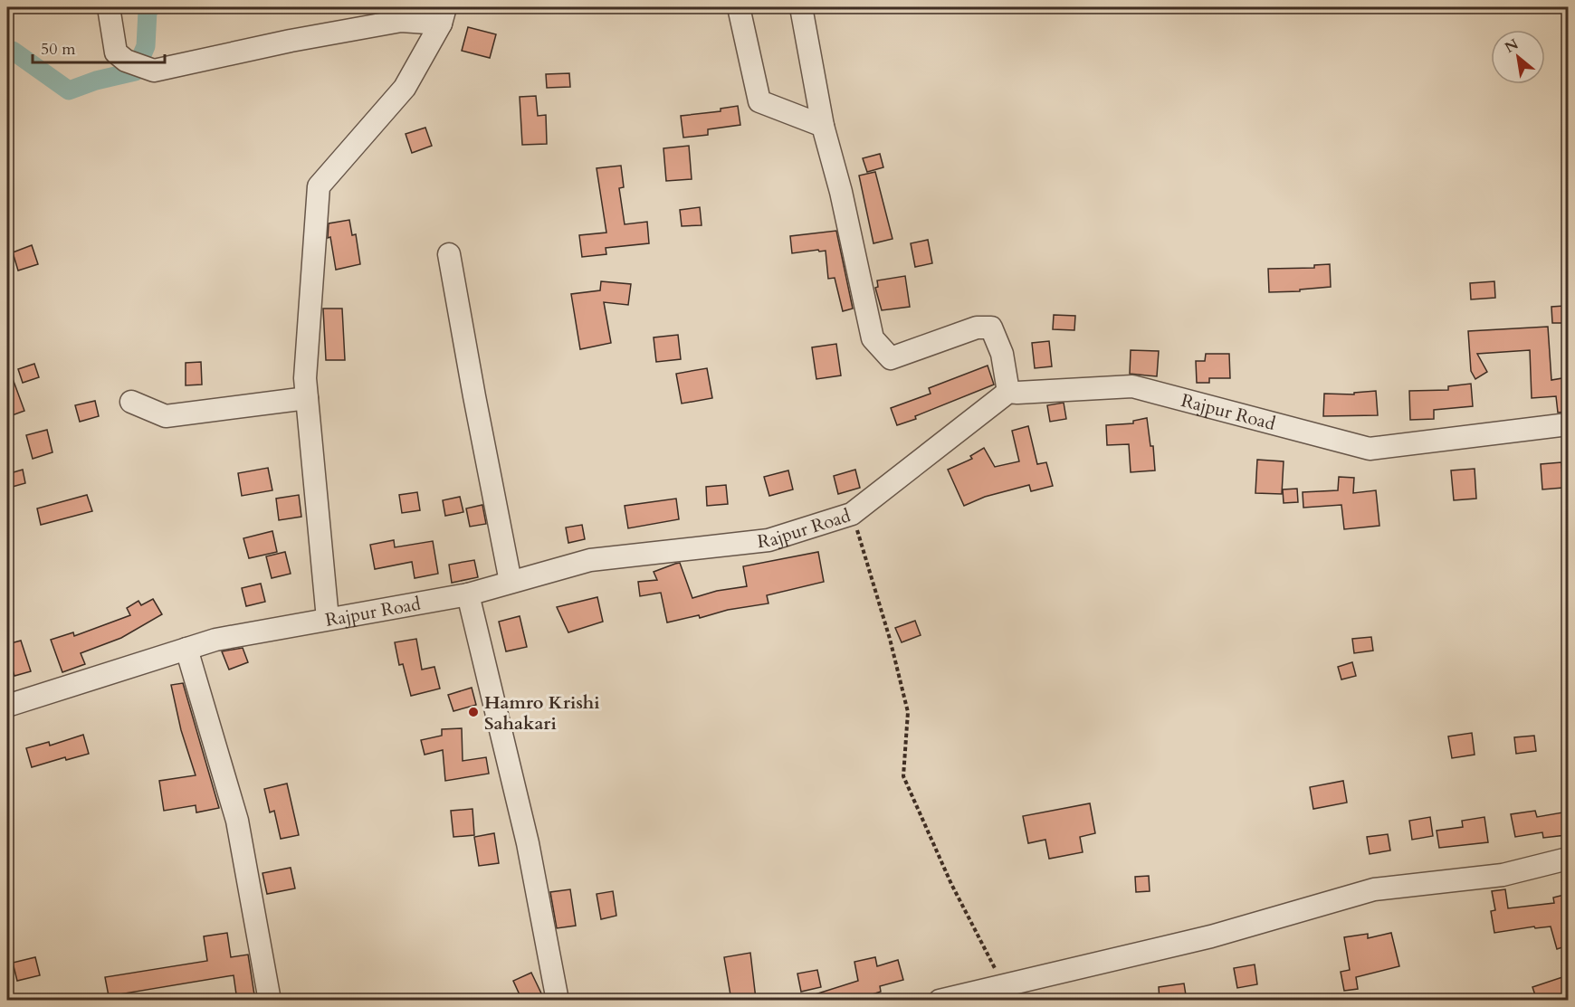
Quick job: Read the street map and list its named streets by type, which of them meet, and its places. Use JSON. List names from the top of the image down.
{
  "streets": {
    "street": ["Rajpur Road"]
  },
  "places": ["Hamro Krishi Sahakari"],
  "scale_bar": "50 m",
  "north": "top left"
}
